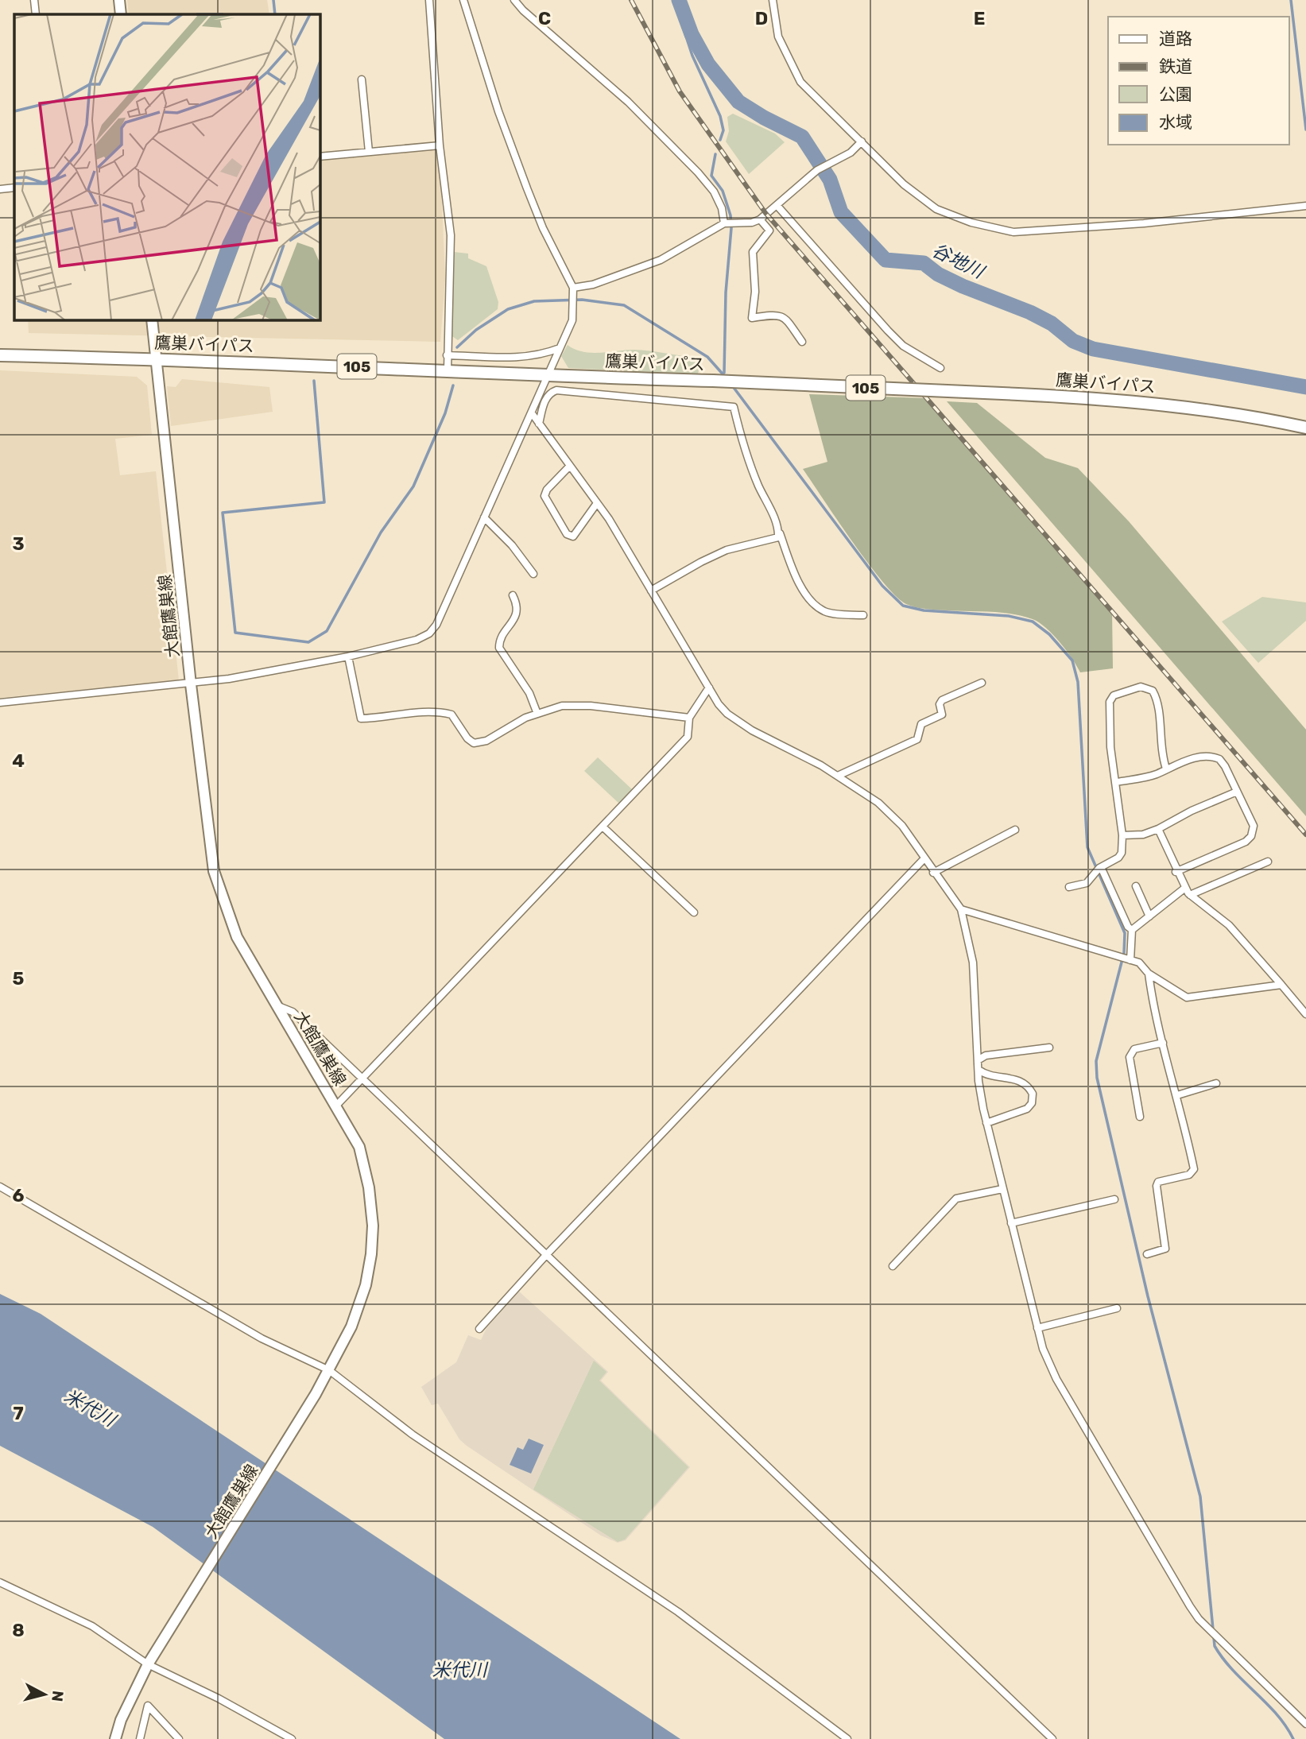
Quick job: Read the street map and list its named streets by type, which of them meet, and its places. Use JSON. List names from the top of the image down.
{
  "streets": {
    "highway": ["鷹巣バイパス", "105"],
    "main road": ["大館鷹巣線"]
  },
  "crossings": [
    ["鷹巣バイパス", "大館鷹巣線"]
  ],
  "water": ["谷地川", "米代川"],
  "legend": [
    "道路",
    "鉄道",
    "公園",
    "水域"
  ],
  "north": "right",
  "grid": {
    "columns": ["C", "D", "E"],
    "rows": [
      "3",
      "4",
      "5",
      "6",
      "7",
      "8"
    ]
  }
}
